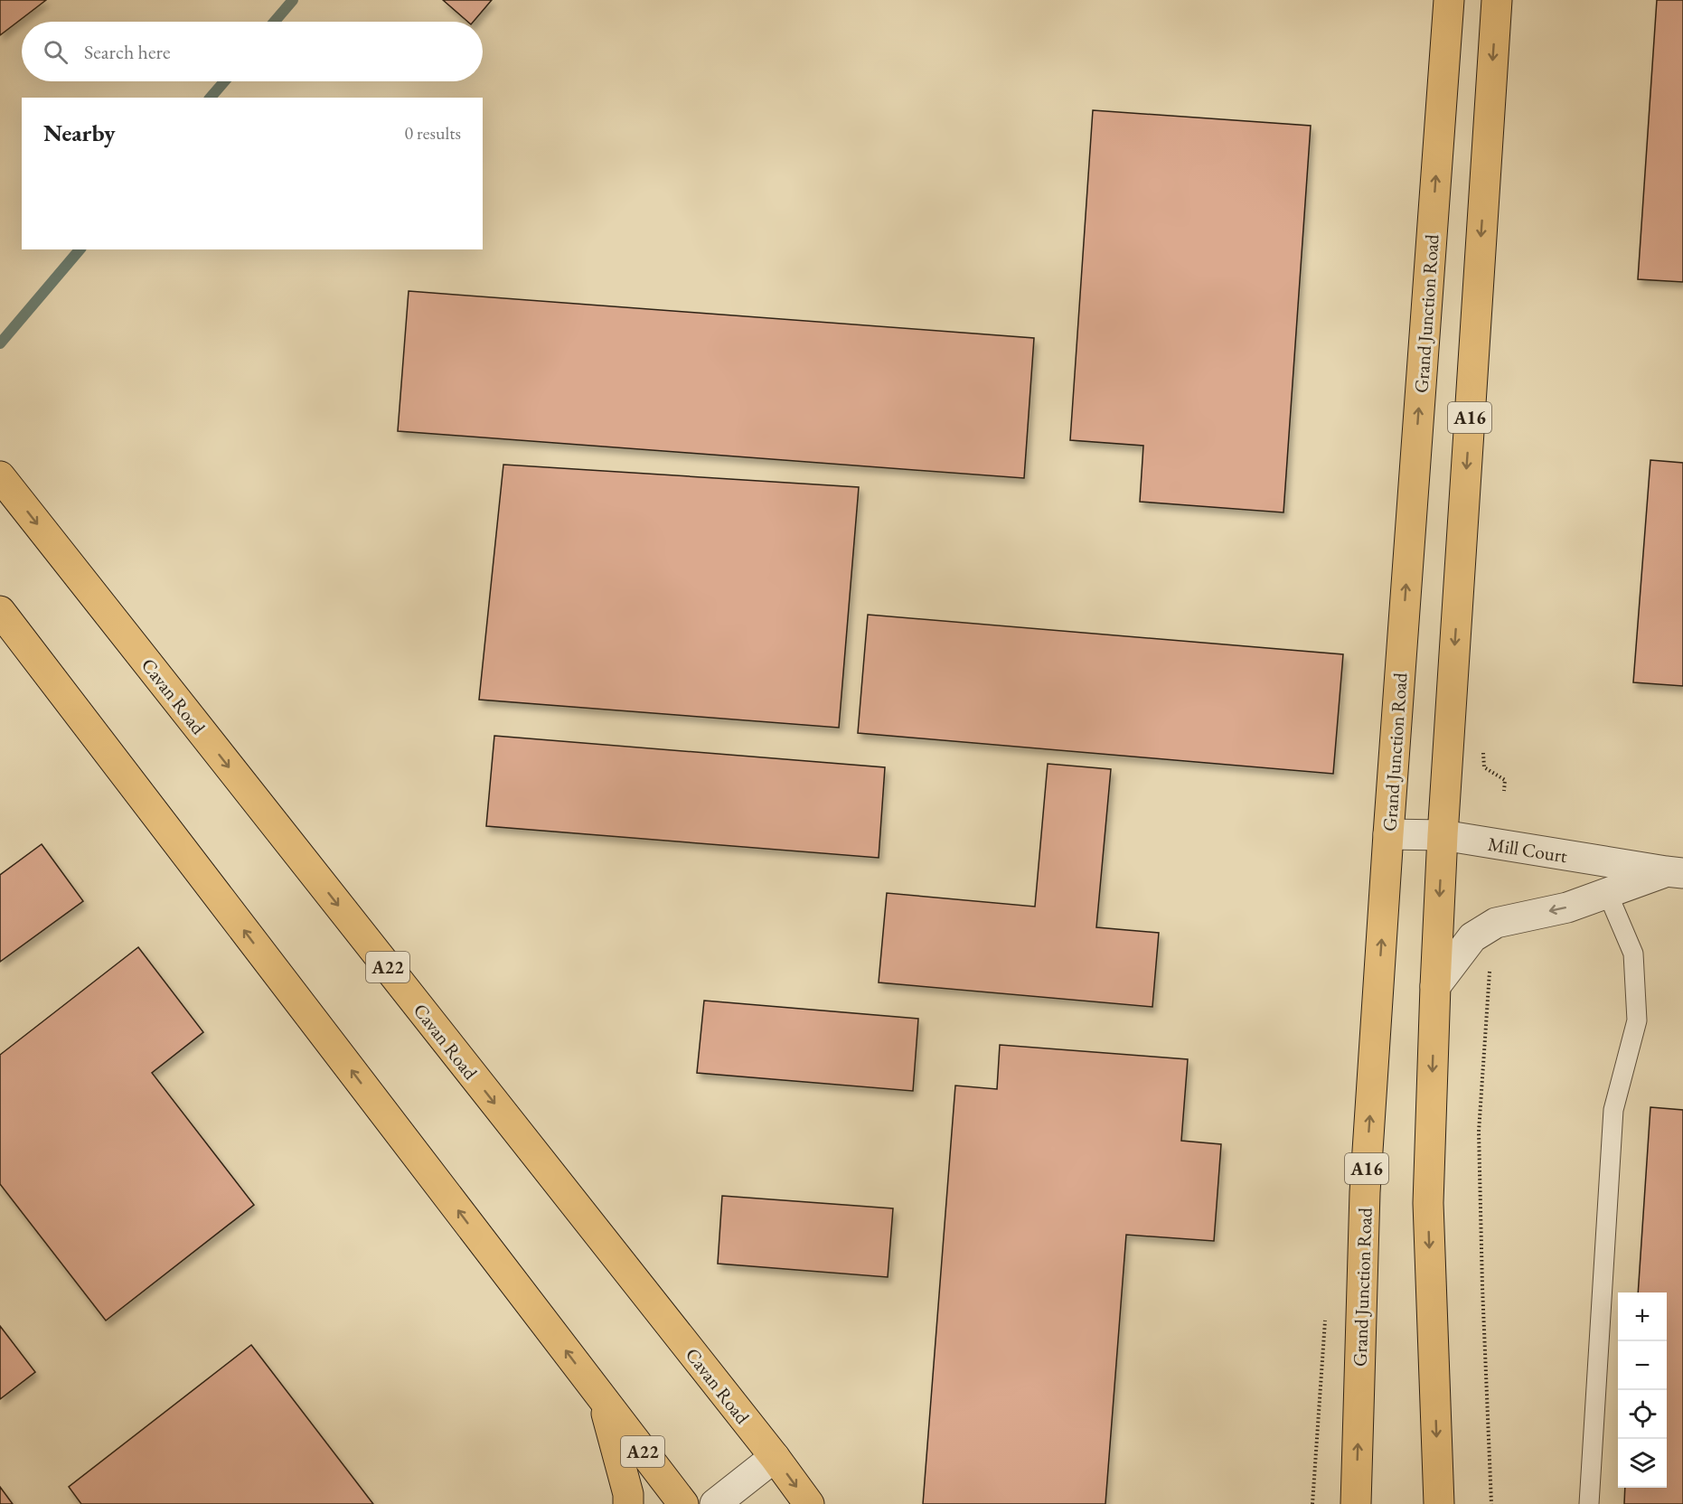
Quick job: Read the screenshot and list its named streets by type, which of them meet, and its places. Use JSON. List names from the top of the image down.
{
  "streets": {
    "main road": [
      "Grand Junction Road",
      "A16",
      "Cavan Road",
      "A22"
    ],
    "street": ["Mill Court"]
  },
  "crossings": [
    ["Grand Junction Road", "Mill Court"],
    ["A16", "Mill Court"]
  ],
  "page": {
    "search": "Search here",
    "heading": ["Nearby", "0 results"],
    "map_buttons": ["+", "−"]
  }
}
